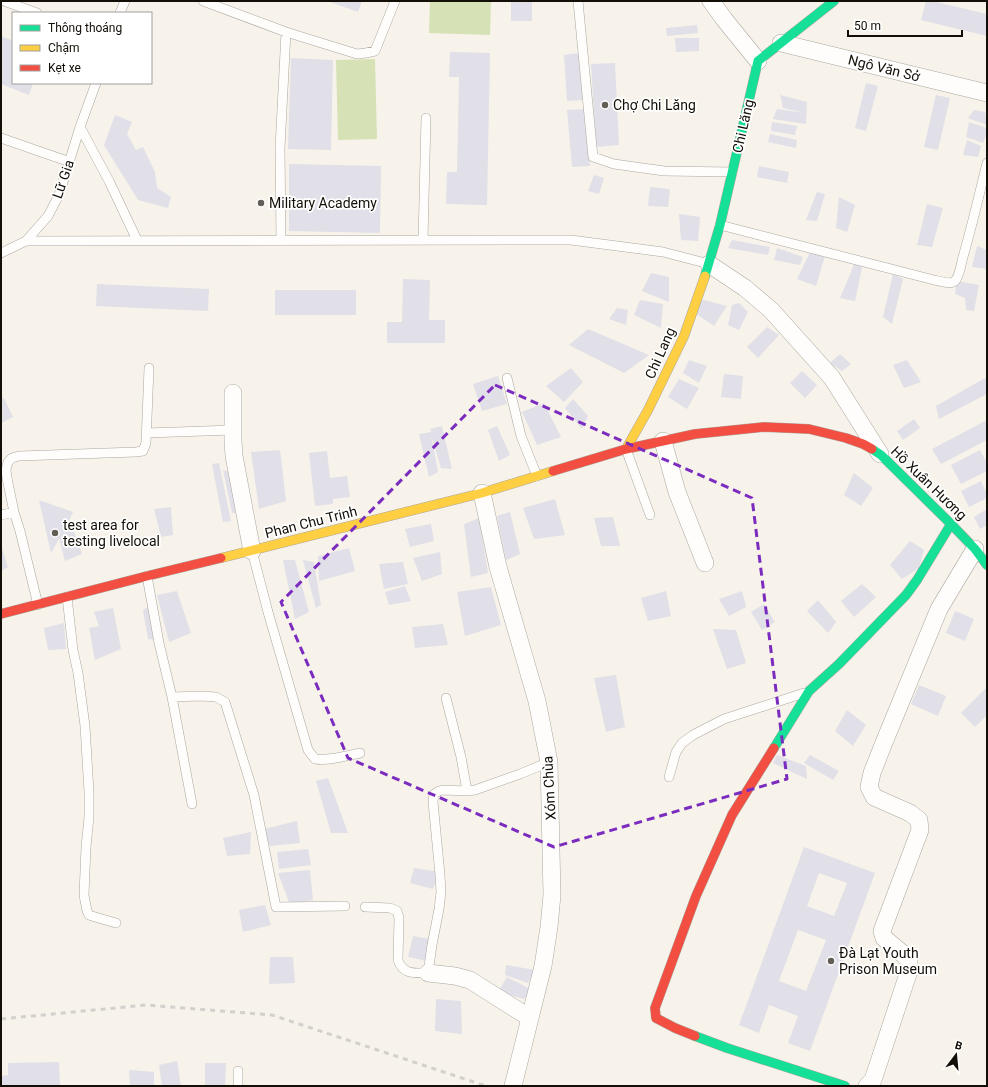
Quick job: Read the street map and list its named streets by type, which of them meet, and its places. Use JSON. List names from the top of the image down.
{
  "streets": {
    "street": [
      "Ngô Văn Sở",
      "Chi Lăng",
      "Chi Lang",
      "Hồ Xuân Hương",
      "Phan Chu Trinh",
      "Xóm Chùa"
    ],
    "lane": ["Lữ Gia"]
  },
  "crossings": [
    ["Chi Lăng", "Chi Lang"],
    ["Chi Lang", "Hồ Xuân Hương"],
    ["Chi Lang", "Phan Chu Trinh"],
    ["Hồ Xuân Hương", "Phan Chu Trinh"],
    ["Phan Chu Trinh", "Xóm Chùa"]
  ],
  "places": [
    "Chợ Chi Lăng",
    "Military Academy",
    "test area for testing livelocal",
    "Đà Lạt Youth Prison Museum"
  ],
  "legend": ["Thông thoáng", "Chậm", "Kẹt xe"],
  "scale_bar": "50 m",
  "north": "top"
}
